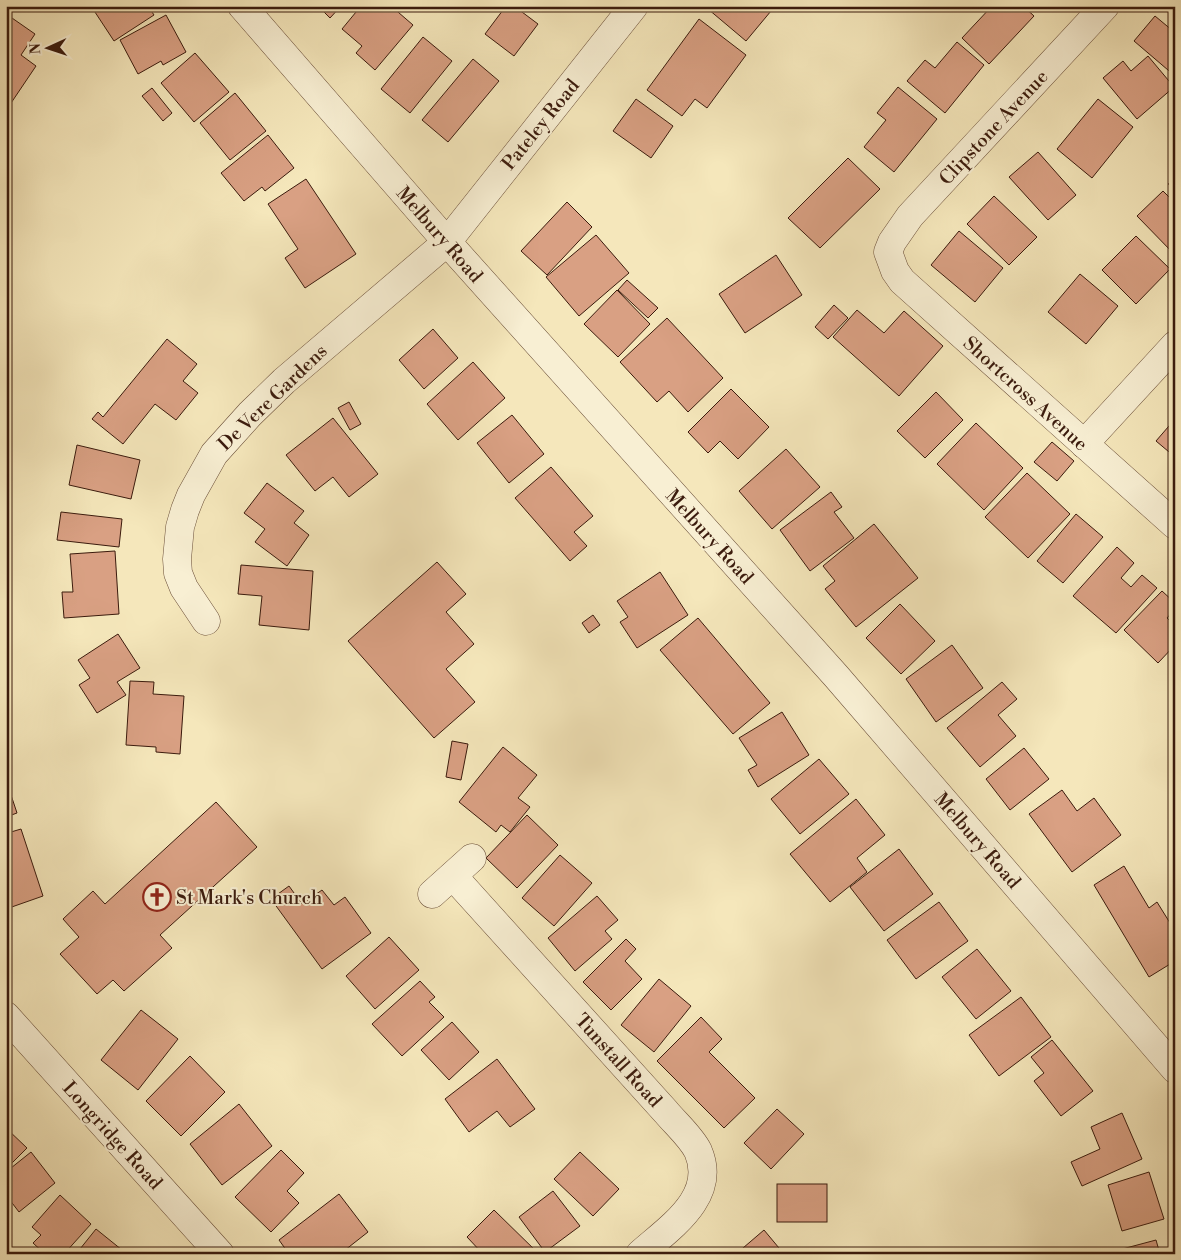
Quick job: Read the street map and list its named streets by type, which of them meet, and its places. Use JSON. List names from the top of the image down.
{
  "streets": {
    "street": [
      "Pateley Road",
      "Clipstone Avenue",
      "Melbury Road",
      "Shortcross Avenue",
      "De Vere Gardens",
      "Tunstall Road",
      "Longridge Road"
    ]
  },
  "crossings": [
    ["Pateley Road", "Melbury Road"],
    ["Pateley Road", "De Vere Gardens"],
    ["Clipstone Avenue", "Shortcross Avenue"],
    ["Melbury Road", "De Vere Gardens"]
  ],
  "places": {
    "church": ["St Mark's Church"]
  },
  "north": "left"
}
